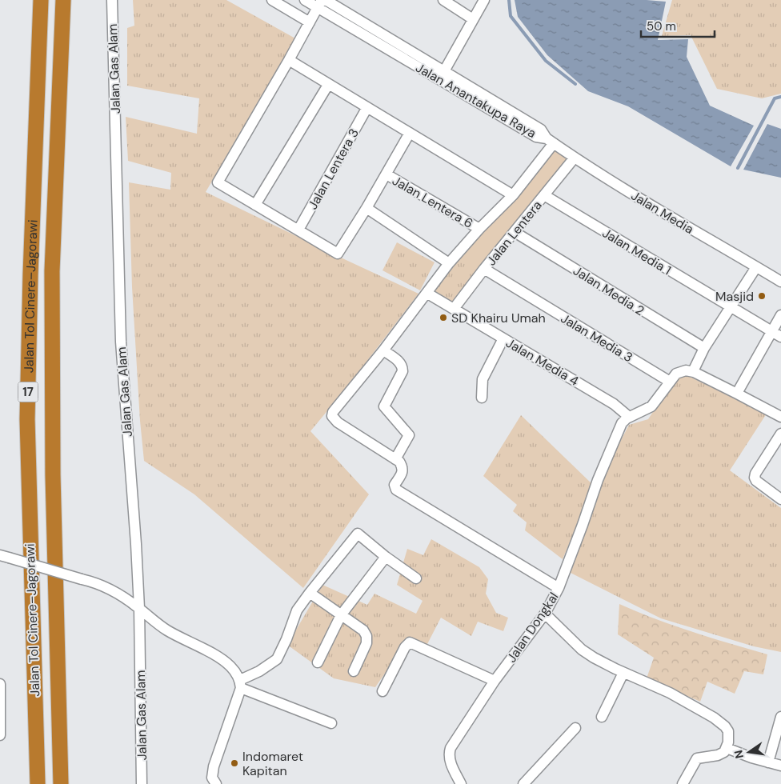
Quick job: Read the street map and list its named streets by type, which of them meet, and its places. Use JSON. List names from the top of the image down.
{
  "streets": {
    "highway": ["Jalan Tol Cinere–Jagorawi", "17"],
    "street": [
      "Jalan Gas Alam",
      "Jalan Anantakupa Raya",
      "Jalan Lentera 3",
      "Jalan Lentera 6",
      "Jalan Media",
      "Jalan Lentera",
      "Jalan Media 1",
      "Jalan Media 2",
      "Jalan Media 3",
      "Jalan Media 4",
      "Jalan Dongkal"
    ]
  },
  "crossings": [
    ["Jalan Anantakupa Raya", "Jalan Media"],
    ["Jalan Anantakupa Raya", "Jalan Lentera"],
    ["Jalan Lentera 6", "Jalan Lentera"],
    ["Jalan Media", "Jalan Lentera"],
    ["Jalan Lentera", "Jalan Media 1"],
    ["Jalan Lentera", "Jalan Media 2"],
    ["Jalan Lentera", "Jalan Media 3"],
    ["Jalan Lentera", "Jalan Media 4"],
    ["Jalan Media 4", "Jalan Dongkal"]
  ],
  "places": ["Masjid", "SD Khairu Umah", "Indomaret Kapitan"],
  "scale_bar": "50 m",
  "north": "left"
}
